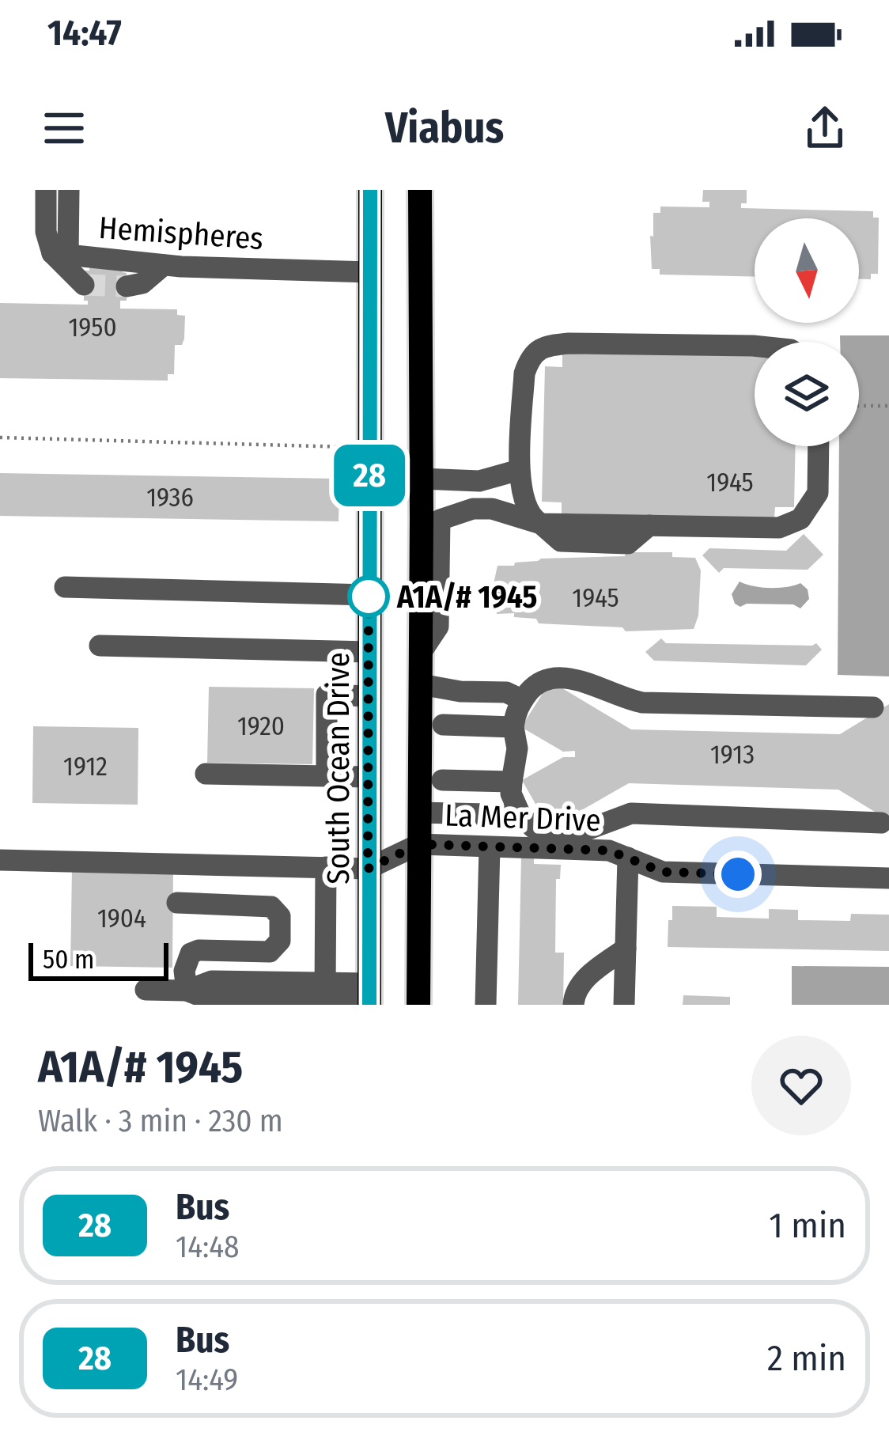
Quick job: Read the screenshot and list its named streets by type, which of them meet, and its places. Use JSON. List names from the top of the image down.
{
  "streets": {
    "main road": ["South Ocean Drive"],
    "street": ["Hemispheres", "La Mer Drive"]
  },
  "crossings": [
    ["Hemispheres", "South Ocean Drive"],
    ["South Ocean Drive", "La Mer Drive"]
  ],
  "places": ["A1A/# 1945"],
  "lines": ["bus line 28"],
  "house_numbers": [
    "1950",
    "1945",
    "1936",
    "1945",
    "1920",
    "1913",
    "1912",
    "1904"
  ],
  "scale_bar": "50 m",
  "north": "bottom",
  "page": {
    "status": "14:47",
    "header": "Viabus",
    "on_map": "28",
    "scale": "50 m",
    "heading": ["A1A/# 1945", "Walk · 3 min · 230 m"],
    "list": [
      {
        "mark": "28",
        "name": "Bus",
        "note": "14:48",
        "value": "1 min"
      },
      {
        "mark": "28",
        "name": "Bus",
        "note": "14:49",
        "value": "2 min"
      }
    ]
  }
}
